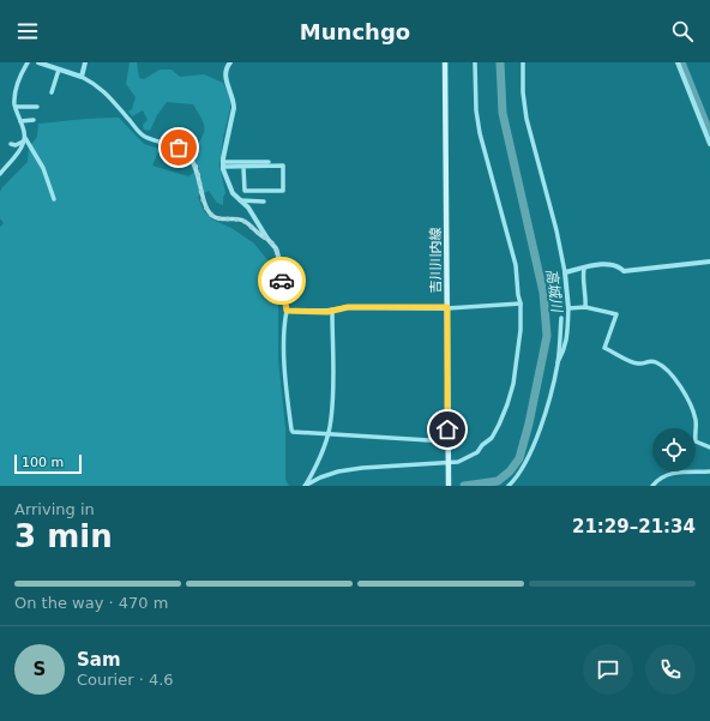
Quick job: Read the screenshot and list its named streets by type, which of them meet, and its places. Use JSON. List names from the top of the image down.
{
  "streets": {
    "main road": ["吉川川内線"]
  },
  "water": ["高城川"],
  "scale_bar": "100 m",
  "page": {
    "header": "Munchgo",
    "scale": "100 m",
    "heading": ["3 min", "Arriving in", "21:29–21:34"],
    "panel": ["Sam", "Courier · 4.6"],
    "bar": "On the way · 470 m",
    "round": "S"
  }
}
